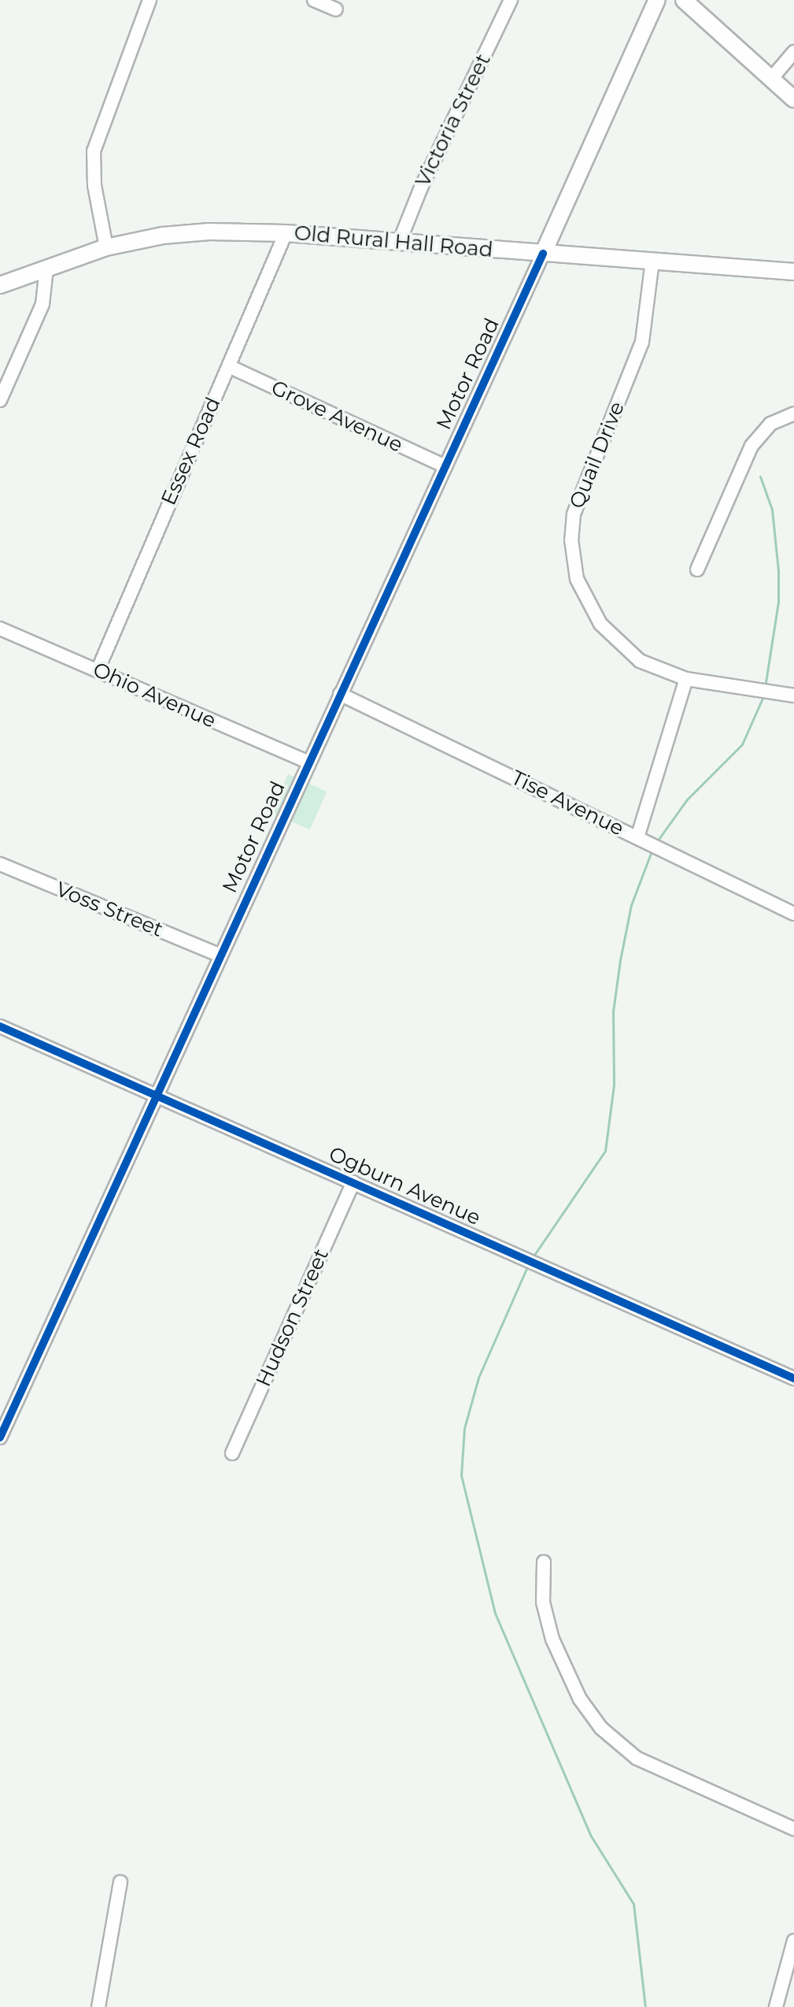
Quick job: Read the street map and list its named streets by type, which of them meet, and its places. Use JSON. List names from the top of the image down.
{
  "streets": {
    "main road": ["Old Rural Hall Road", "Motor Road"],
    "street": [
      "Victoria Street",
      "Grove Avenue",
      "Essex Road",
      "Quail Drive",
      "Ohio Avenue",
      "Tise Avenue",
      "Voss Street",
      "Ogburn Avenue",
      "Hudson Street"
    ]
  },
  "crossings": [
    ["Victoria Street", "Old Rural Hall Road"],
    ["Old Rural Hall Road", "Motor Road"],
    ["Old Rural Hall Road", "Essex Road"],
    ["Old Rural Hall Road", "Quail Drive"],
    ["Motor Road", "Grove Avenue"],
    ["Motor Road", "Ohio Avenue"],
    ["Motor Road", "Tise Avenue"],
    ["Motor Road", "Voss Street"],
    ["Motor Road", "Ogburn Avenue"],
    ["Grove Avenue", "Essex Road"],
    ["Essex Road", "Ohio Avenue"],
    ["Ogburn Avenue", "Hudson Street"]
  ]
}
